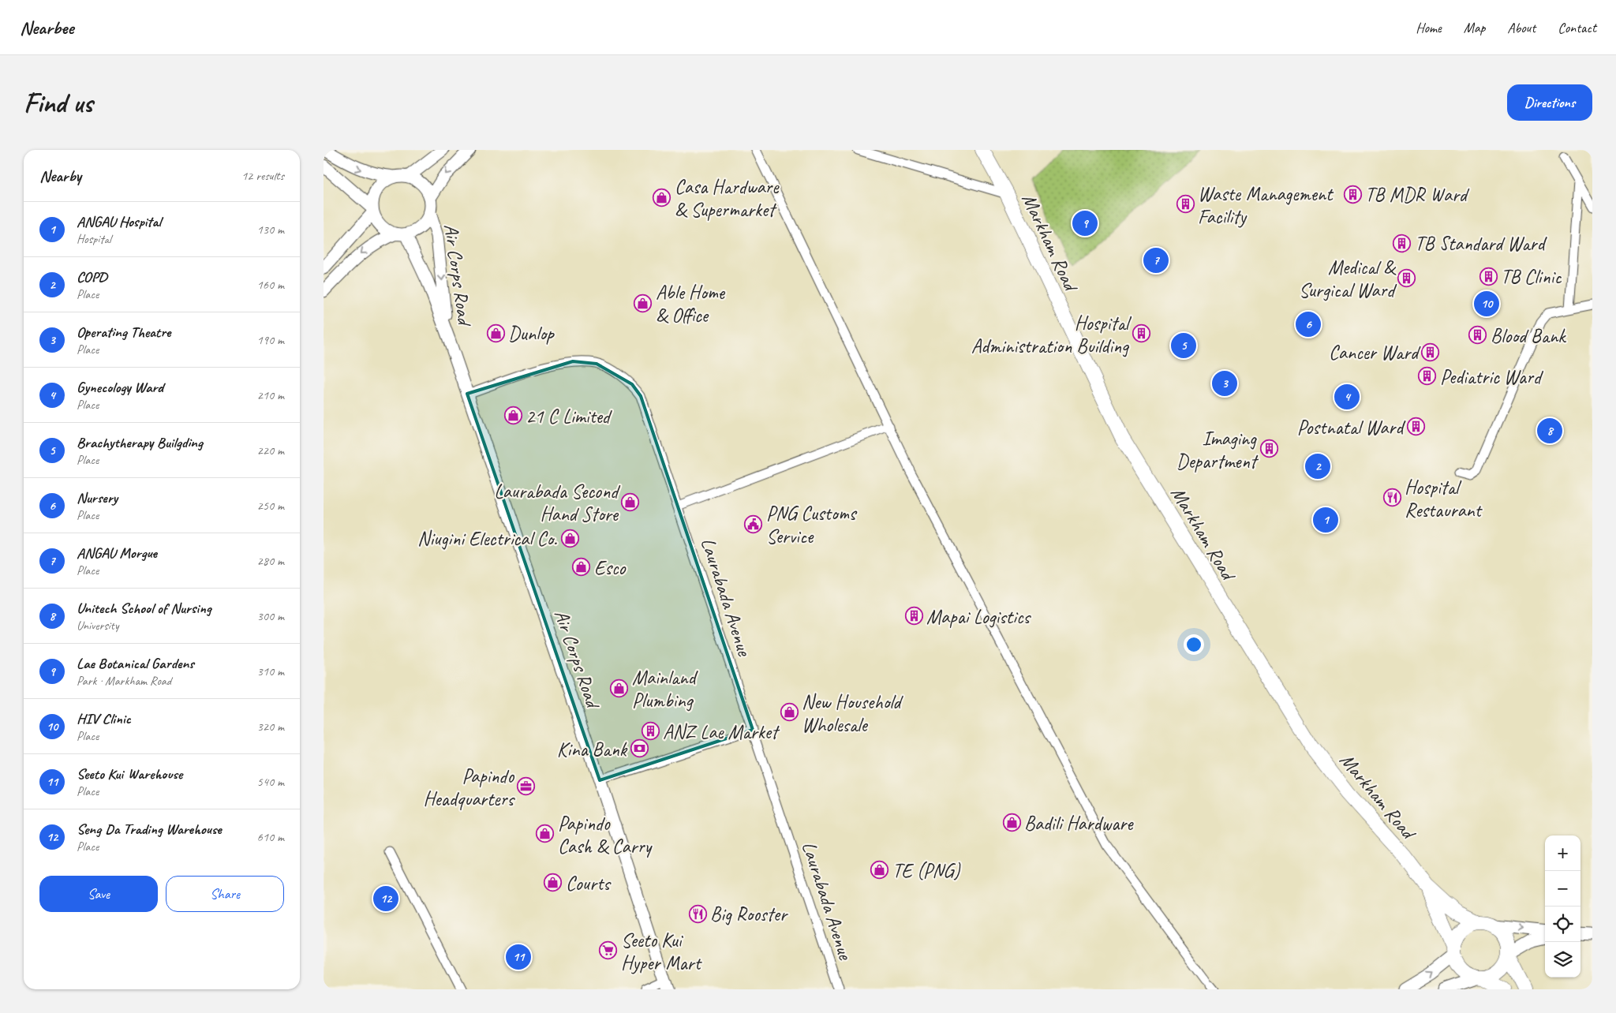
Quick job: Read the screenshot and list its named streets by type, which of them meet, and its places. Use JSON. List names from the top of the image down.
{
  "streets": {
    "main road": ["Markham Road"],
    "street": ["Air Corps Road", "Laurabada Avenue"]
  },
  "crossings": [
    ["Air Corps Road", "Laurabada Avenue"]
  ],
  "places": {
    "building": [
      "TB MDR Ward",
      "Waste Management Facility",
      "TB Standard Ward",
      "TB Clinic",
      "Medical & Surgical Ward",
      "Hospital Administration Building",
      "Blood Bank",
      "Cancer Ward",
      "Pediatric Ward",
      "Postnatal Ward",
      "Imaging Department",
      "Mapai Logistics",
      "ANZ Lae Market"
    ],
    "shop": [
      "Casa Hardware & Supermarket",
      "Able Home & Office",
      "Dunlop",
      "21 C Limited",
      "Laurabada Second Hand Store",
      "Niugini Electrical Co.",
      "Esco",
      "Mainland Plumbing",
      "New Household Wholesale",
      "Badili Hardware",
      "Papindo Cash & Carry",
      "TE (PNG)",
      "Courts"
    ],
    "restaurant": ["Hospital Restaurant", "Big Rooster"],
    "public building": ["PNG Customs Service"],
    "bank": ["Kina Bank"],
    "office": ["Papindo Headquarters"],
    "supermarket": ["Seeto Kui Hyper Mart"]
  },
  "page": {
    "header": "Nearbee",
    "nav": [
      "Home",
      "Map",
      "About",
      "Contact"
    ],
    "buttons": [
      "Directions",
      ["Save", "Share"]
    ],
    "title": "Find us",
    "heading": ["Nearby", "12 results"],
    "list": [
      {
        "mark": "1",
        "name": "ANGAU Hospital",
        "note": "Hospital",
        "value": "130 m"
      },
      {
        "mark": "2",
        "name": "COPD",
        "note": "Place",
        "value": "160 m"
      },
      {
        "mark": "3",
        "name": "Operating Theatre",
        "note": "Place",
        "value": "190 m"
      },
      {
        "mark": "4",
        "name": "Gynecology Ward",
        "note": "Place",
        "value": "210 m"
      },
      {
        "mark": "5",
        "name": "Brachytherapy Builgding",
        "note": "Place",
        "value": "220 m"
      },
      {
        "mark": "6",
        "name": "Nursery",
        "note": "Place",
        "value": "250 m"
      },
      {
        "mark": "7",
        "name": "ANGAU Morgue",
        "note": "Place",
        "value": "280 m"
      },
      {
        "mark": "8",
        "name": "Unitech School of Nursing",
        "note": "University",
        "value": "300 m"
      },
      {
        "mark": "9",
        "name": "Lae Botanical Gardens",
        "note": "Park · Markham Road",
        "value": "310 m"
      },
      {
        "mark": "10",
        "name": "HIV Clinic",
        "note": "Place",
        "value": "320 m"
      },
      {
        "mark": "11",
        "name": "Seeto Kui Warehouse",
        "note": "Place",
        "value": "540 m"
      },
      {
        "mark": "12",
        "name": "Seng Da Trading Warehouse",
        "note": "Place",
        "value": "610 m"
      }
    ],
    "pins": [
      "9",
      "7",
      "10",
      "6",
      "5",
      "3",
      "4",
      "8",
      "2",
      "1",
      "12",
      "11"
    ],
    "map_buttons": ["+", "−"]
  }
}
